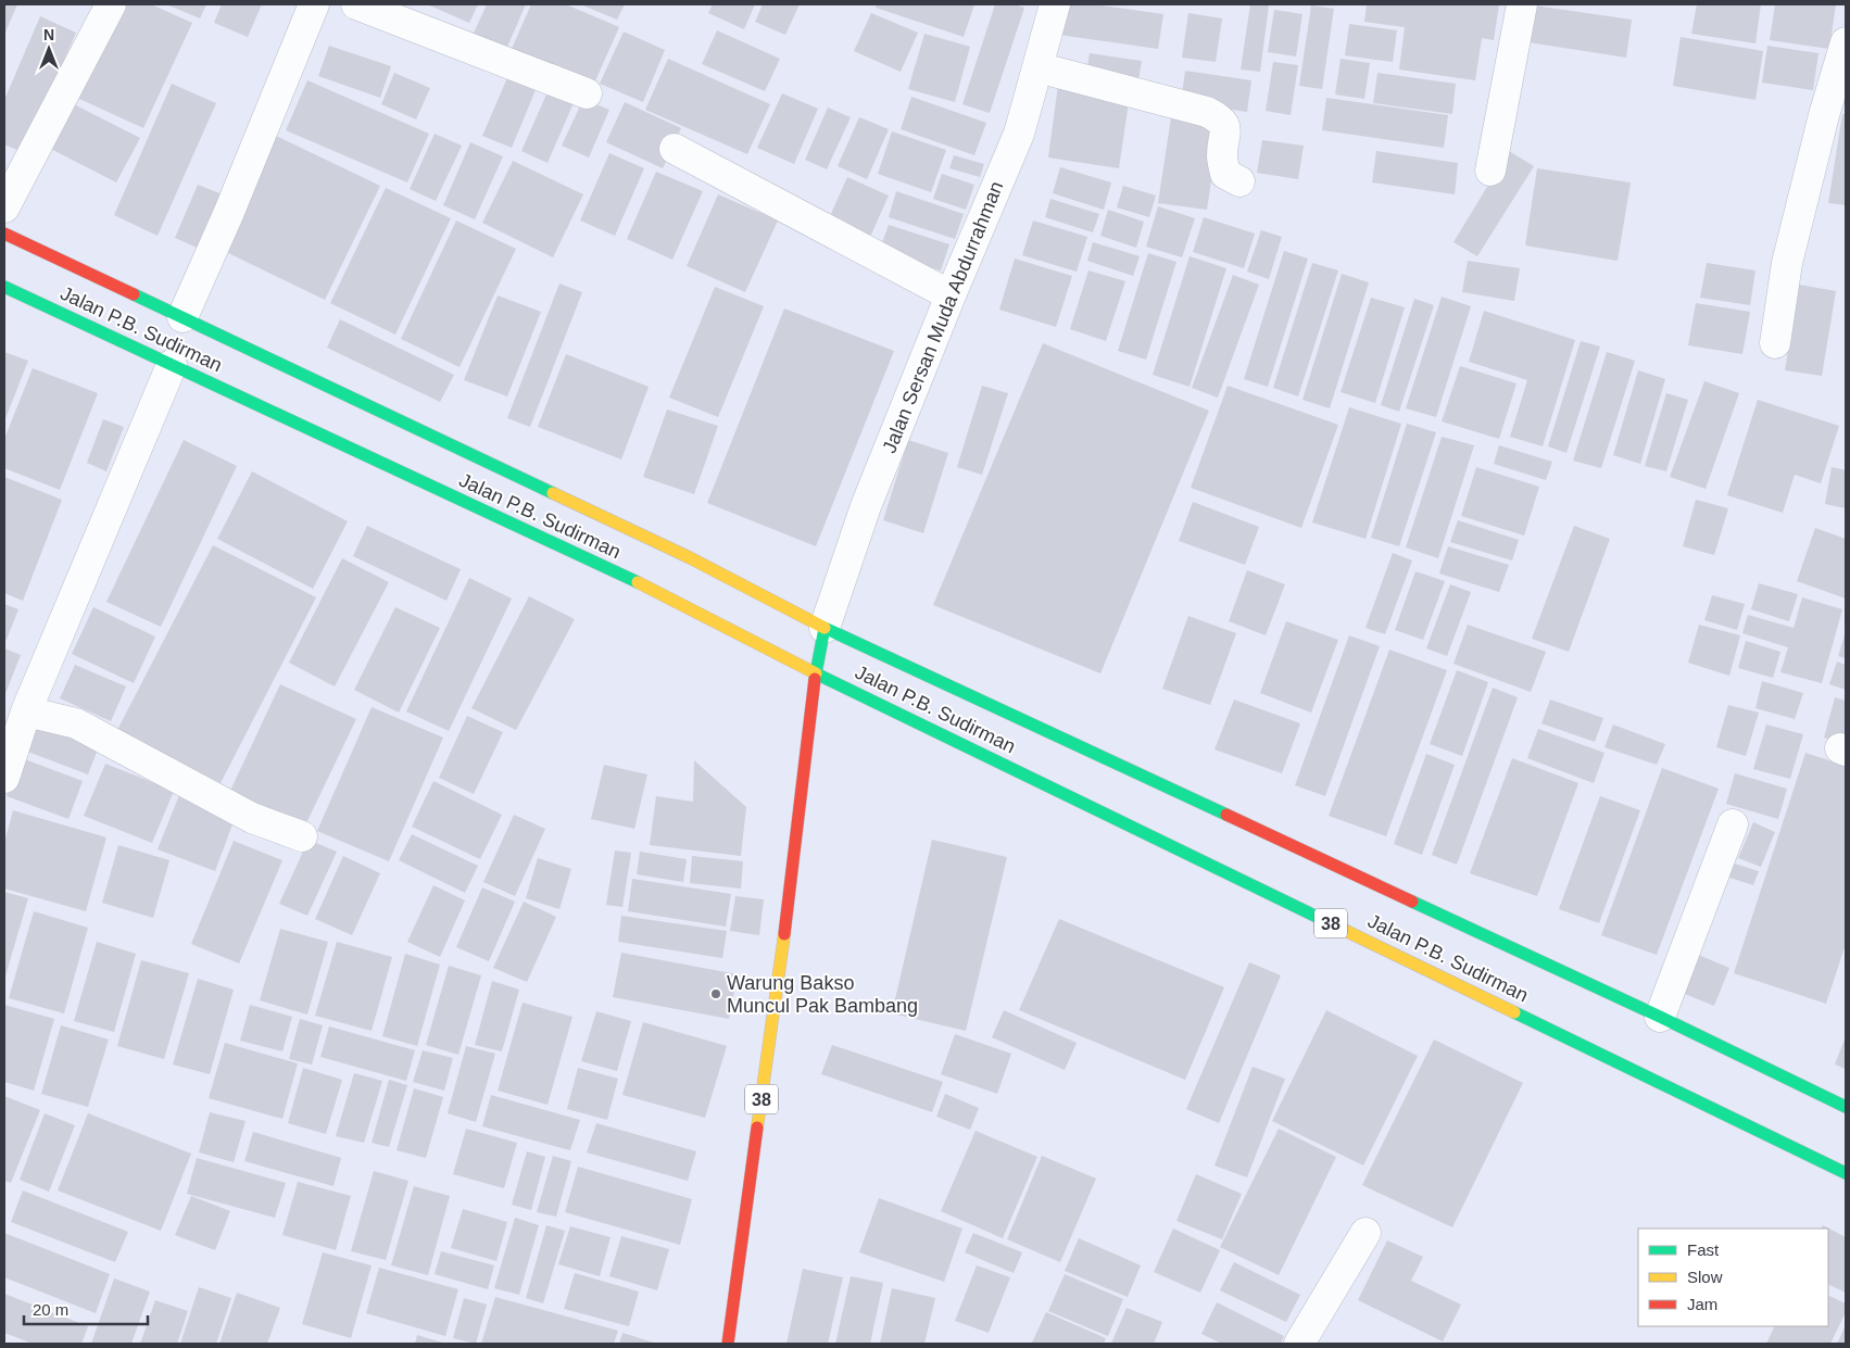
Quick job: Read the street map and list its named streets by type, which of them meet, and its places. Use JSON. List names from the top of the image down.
{
  "streets": {
    "main road": ["Jalan P.B. Sudirman", "38"],
    "street": ["Jalan Sersan Muda Abdurrahman"]
  },
  "crossings": [
    ["Jalan Sersan Muda Abdurrahman", "Jalan P.B. Sudirman"],
    ["Jalan Sersan Muda Abdurrahman", "38"],
    ["Jalan P.B. Sudirman", "38"]
  ],
  "places": ["Warung Bakso Muncul Pak Bambang"],
  "legend": ["Fast", "Slow", "Jam"],
  "scale_bar": "20 m",
  "north": "top"
}
